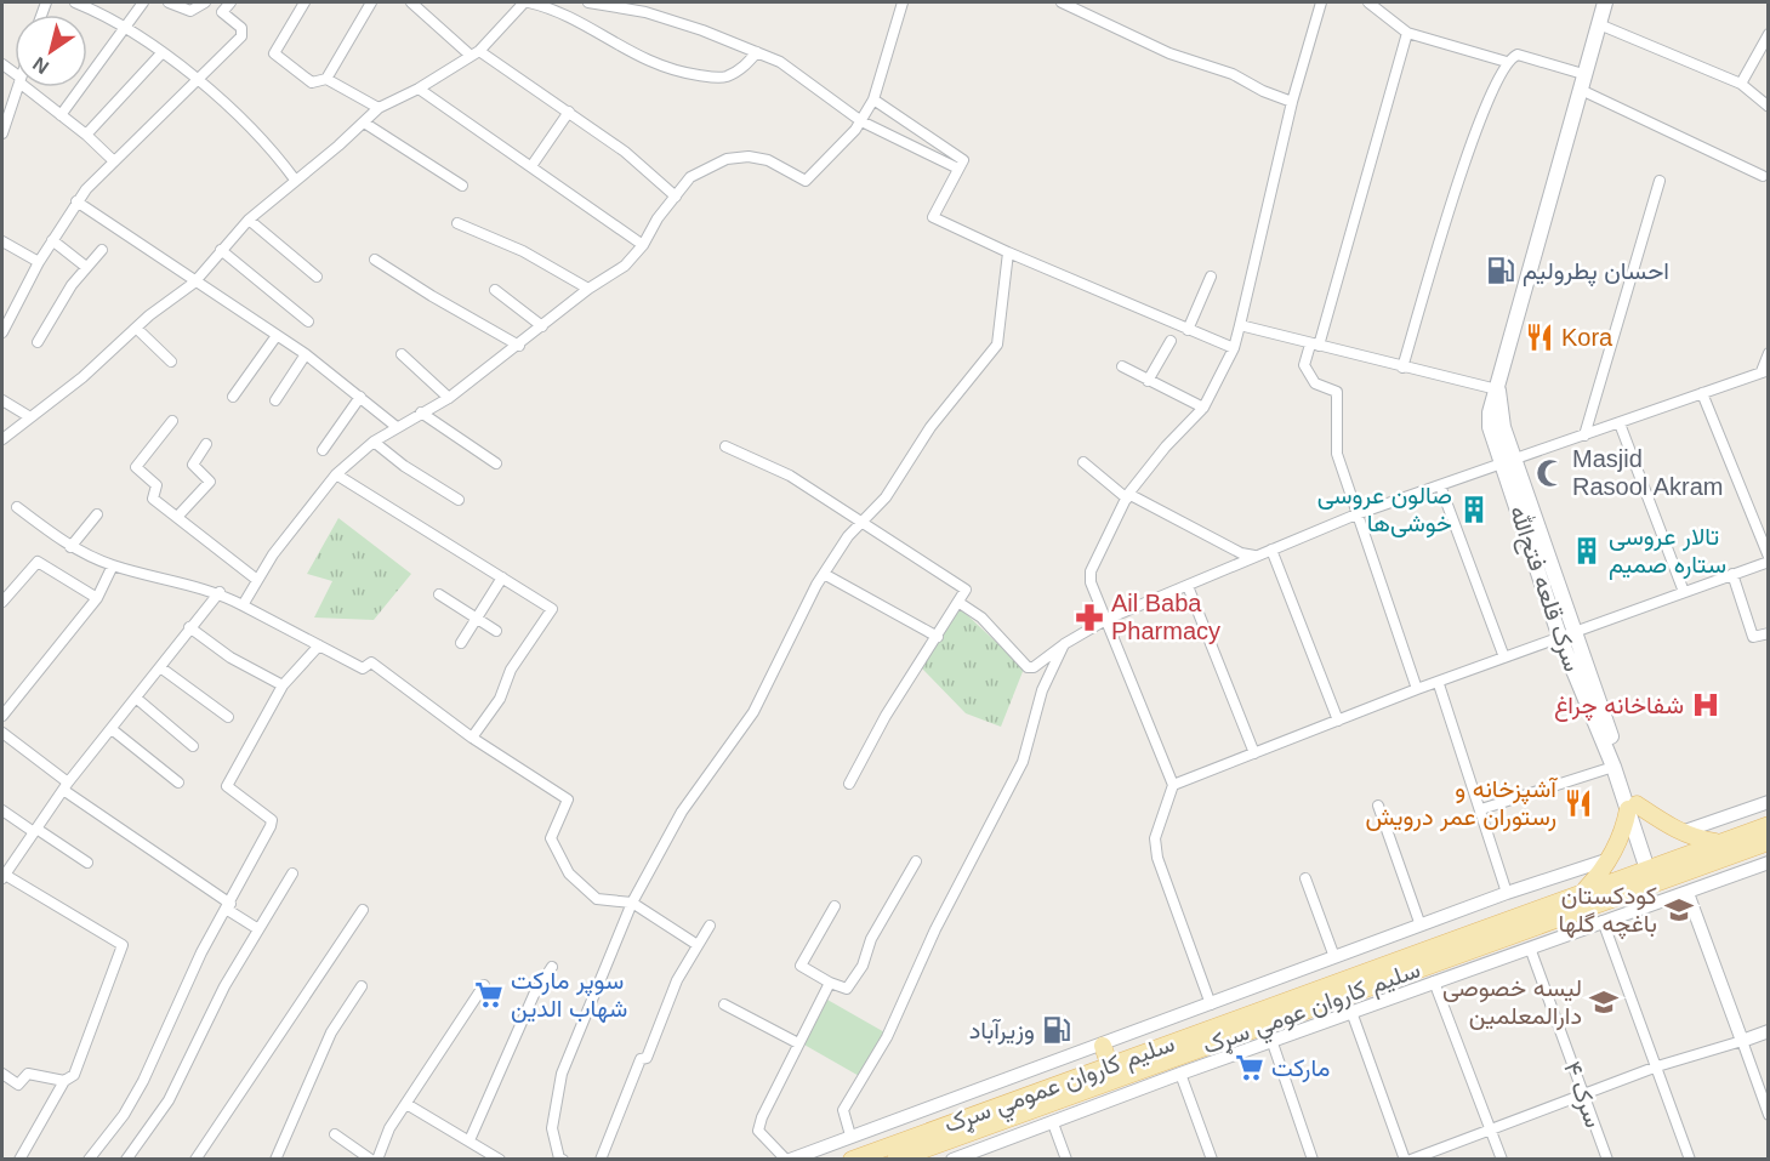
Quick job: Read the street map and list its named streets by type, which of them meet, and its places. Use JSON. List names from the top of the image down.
{
  "streets": {
    "main road": ["سرک قلعه فتح‌الله", "سلیم کاروان عومي سړک", "سلیم کاروان عمومي سړک"],
    "street": ["سرک ۴"]
  },
  "crossings": [
    ["سرک قلعه فتح‌الله", "سلیم کاروان عومي سړک"],
    ["سرک قلعه فتح‌الله", "سلیم کاروان عمومي سړک"],
    ["سلیم کاروان عومي سړک", "سلیم کاروان عمومي سړک"]
  ],
  "places": {
    "fuel station": ["احسان پطرولیم", "وزیرآباد"],
    "restaurant": ["Kora", "آشپزخانه و رستوران عمر درویش"],
    "mosque": ["Masjid Rasool Akram"],
    "building": ["صالون عروسی خوشی‌ها", "تالار عروسی ستاره صمیم"],
    "pharmacy": ["Ail Baba Pharmacy"],
    "hospital": ["شفاخانه چراغ"],
    "school or university": ["کودکستان باغچه گلها", "لیسه خصوصی دارالمعلمین"],
    "supermarket": ["سوپر مارکت شهاب الدین", "مارکت"]
  },
  "north": "bottom left"
}
